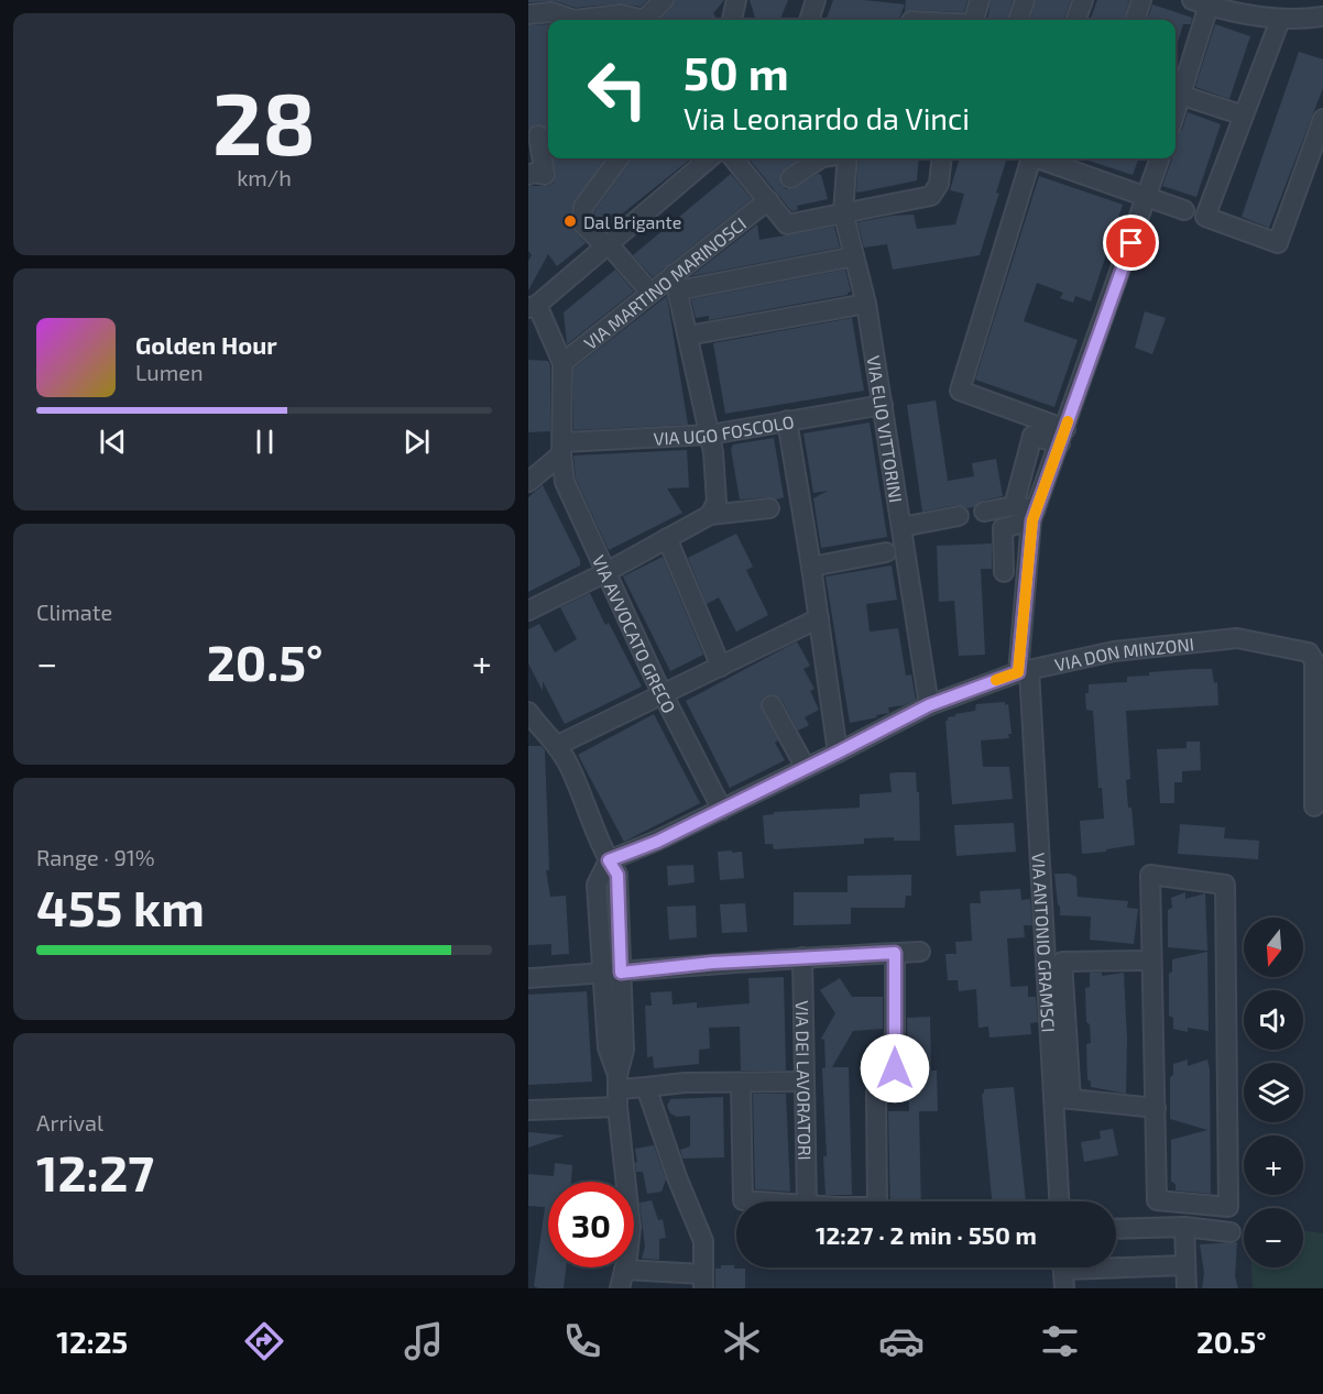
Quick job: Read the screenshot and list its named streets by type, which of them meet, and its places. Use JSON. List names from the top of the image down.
{
  "streets": {
    "street": [
      "VIA MARTINO MARINOSCI",
      "VIA UGO FOSCOLO",
      "VIA ELIO VITTORINI",
      "VIA AVVOCATO GRECO",
      "VIA DON MINZONI",
      "VIA ANTONIO GRAMSCI",
      "VIA DEI LAVORATORI"
    ]
  },
  "crossings": [
    ["VIA MARTINO MARINOSCI", "VIA AVVOCATO GRECO"],
    ["VIA UGO FOSCOLO", "VIA ELIO VITTORINI"],
    ["VIA UGO FOSCOLO", "VIA AVVOCATO GRECO"],
    ["VIA ELIO VITTORINI", "VIA DON MINZONI"],
    ["VIA AVVOCATO GRECO", "VIA DON MINZONI"],
    ["VIA DON MINZONI", "VIA ANTONIO GRAMSCI"]
  ],
  "places": ["Dal Brigante"],
  "north": "bottom",
  "page": {
    "tile": [
      ["28", "km/h"],
      "Climate",
      ["Range · 91%", "455 km"],
      ["Arrival", "12:27"]
    ],
    "turn": ["50 m", "Via Leonardo da Vinci"],
    "song": ["Golden Hour", "Lumen"],
    "heat": ["−", "20.5°", "+"],
    "map_buttons": ["+", "−"],
    "limit": "30",
    "trip": "12:27 · 2 min · 550 m",
    "tabs": ["12:25", "20.5°"]
  }
}
